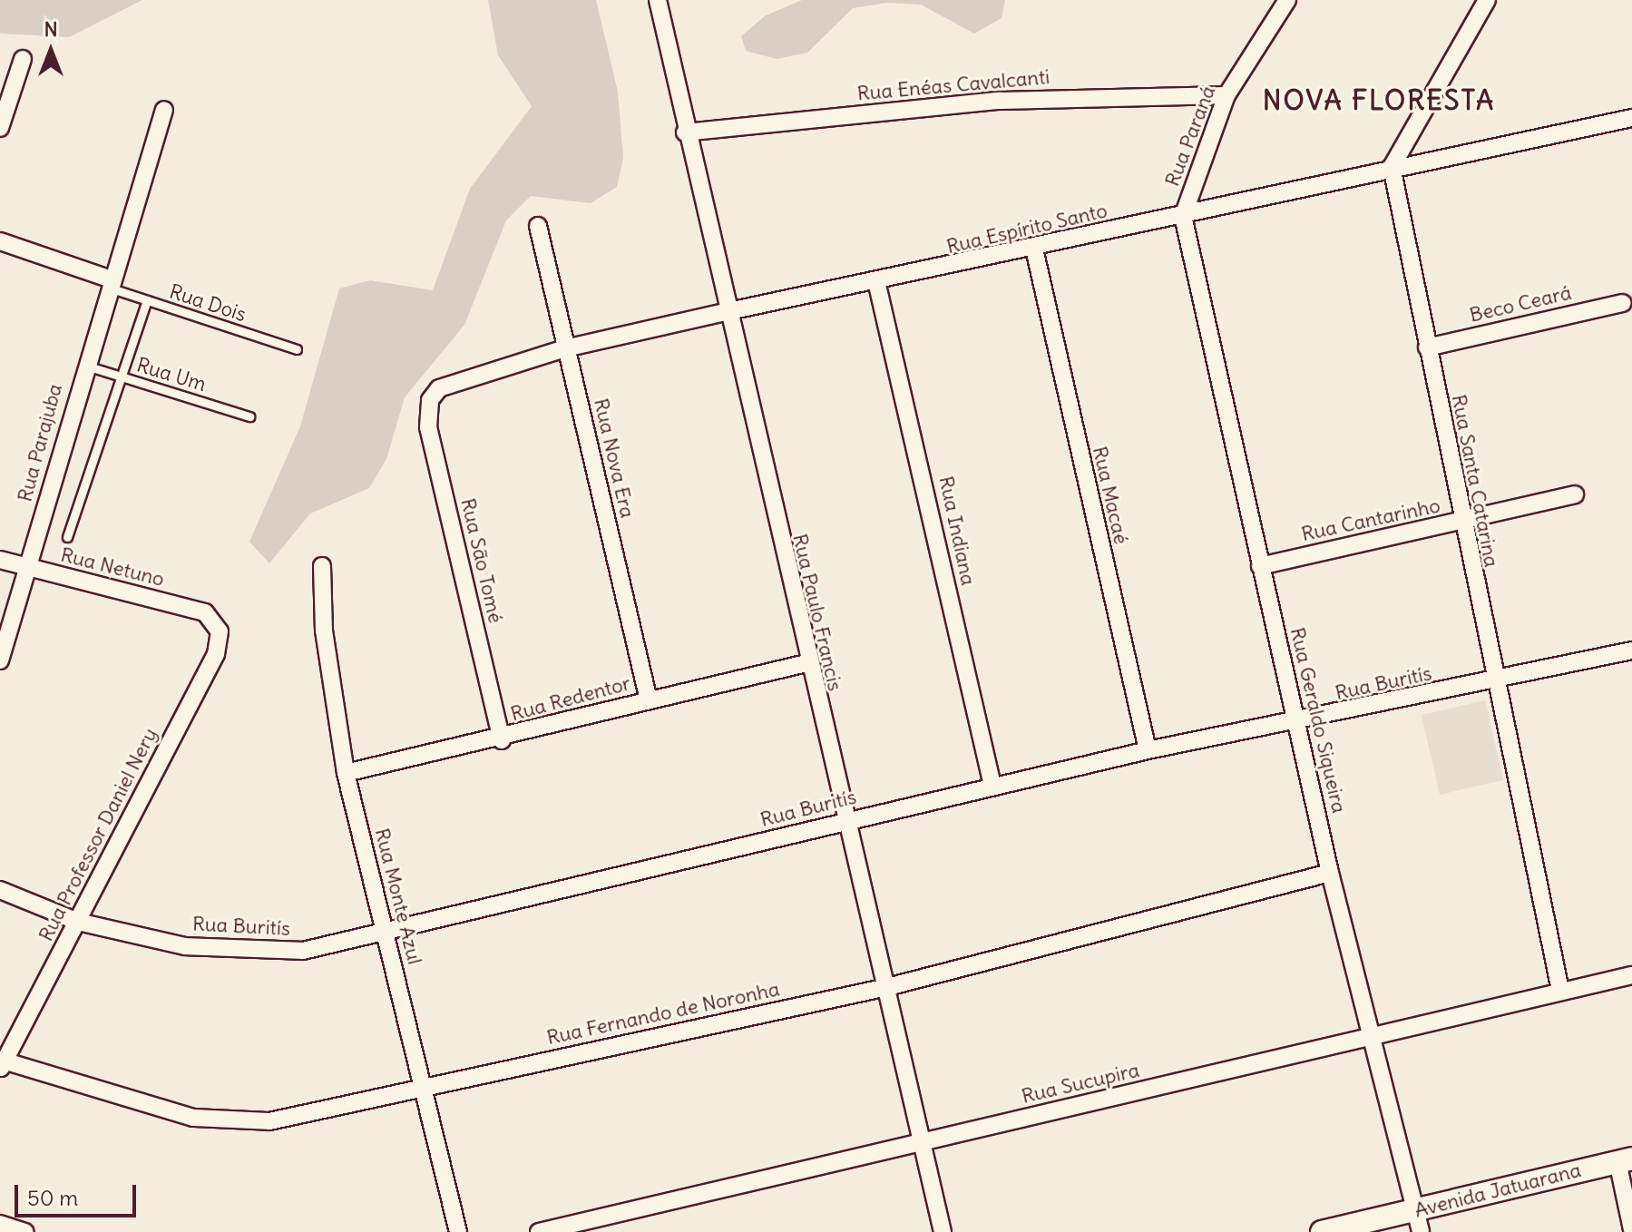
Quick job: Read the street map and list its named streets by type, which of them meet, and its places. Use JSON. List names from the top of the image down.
{
  "streets": {
    "street": [
      "Rua Enéas Cavalcanti",
      "Rua Paraná",
      "Rua Espírito Santo",
      "Beco Ceará",
      "Rua Parajuba",
      "Rua Nova Era",
      "Rua Santa Catarina",
      "Rua Macaé",
      "Rua Cantarinho",
      "Rua Indiana",
      "Rua São Tomé",
      "Rua Netuno",
      "Rua Paulo Francis",
      "Rua Buritís",
      "Rua Redentor",
      "Rua Geraldo Siqueira",
      "Rua Professor Daniel Nery",
      "Rua Monte Azul",
      "Rua Fernando de Noronha",
      "Rua Sucupira",
      "Avenida Jatuarana"
    ],
    "lane": ["Rua Dois", "Rua Um"]
  },
  "crossings": [
    ["Rua Enéas Cavalcanti", "Rua Paraná"],
    ["Rua Enéas Cavalcanti", "Rua Paulo Francis"],
    ["Rua Paraná", "Rua Espírito Santo"],
    ["Rua Paraná", "Rua Geraldo Siqueira"],
    ["Rua Espírito Santo", "Rua Nova Era"],
    ["Rua Espírito Santo", "Rua Santa Catarina"],
    ["Rua Espírito Santo", "Rua Macaé"],
    ["Rua Espírito Santo", "Rua Indiana"],
    ["Rua Espírito Santo", "Rua São Tomé"],
    ["Rua Espírito Santo", "Rua Paulo Francis"],
    ["Rua Espírito Santo", "Rua Geraldo Siqueira"],
    ["Rua Dois", "Rua Parajuba"],
    ["Beco Ceará", "Rua Santa Catarina"],
    ["Rua Um", "Rua Parajuba"],
    ["Rua Parajuba", "Rua Netuno"],
    ["Rua Nova Era", "Rua Redentor"],
    ["Rua Santa Catarina", "Rua Cantarinho"],
    ["Rua Santa Catarina", "Rua Buritís"],
    ["Rua Santa Catarina", "Rua Sucupira"],
    ["Rua Macaé", "Rua Buritís"],
    ["Rua Cantarinho", "Rua Geraldo Siqueira"],
    ["Rua Indiana", "Rua Buritís"],
    ["Rua São Tomé", "Rua Redentor"],
    ["Rua Netuno", "Rua Professor Daniel Nery"],
    ["Rua Paulo Francis", "Rua Buritís"],
    ["Rua Paulo Francis", "Rua Redentor"],
    ["Rua Paulo Francis", "Rua Fernando de Noronha"],
    ["Rua Paulo Francis", "Rua Sucupira"],
    ["Rua Buritís", "Rua Geraldo Siqueira"],
    ["Rua Buritís", "Rua Professor Daniel Nery"],
    ["Rua Buritís", "Rua Monte Azul"],
    ["Rua Redentor", "Rua Monte Azul"],
    ["Rua Geraldo Siqueira", "Rua Fernando de Noronha"],
    ["Rua Geraldo Siqueira", "Rua Sucupira"],
    ["Rua Geraldo Siqueira", "Avenida Jatuarana"],
    ["Rua Professor Daniel Nery", "Rua Fernando de Noronha"],
    ["Rua Monte Azul", "Rua Fernando de Noronha"]
  ],
  "districts": ["NOVA FLORESTA"],
  "scale_bar": "50 m",
  "north": "top"
}
